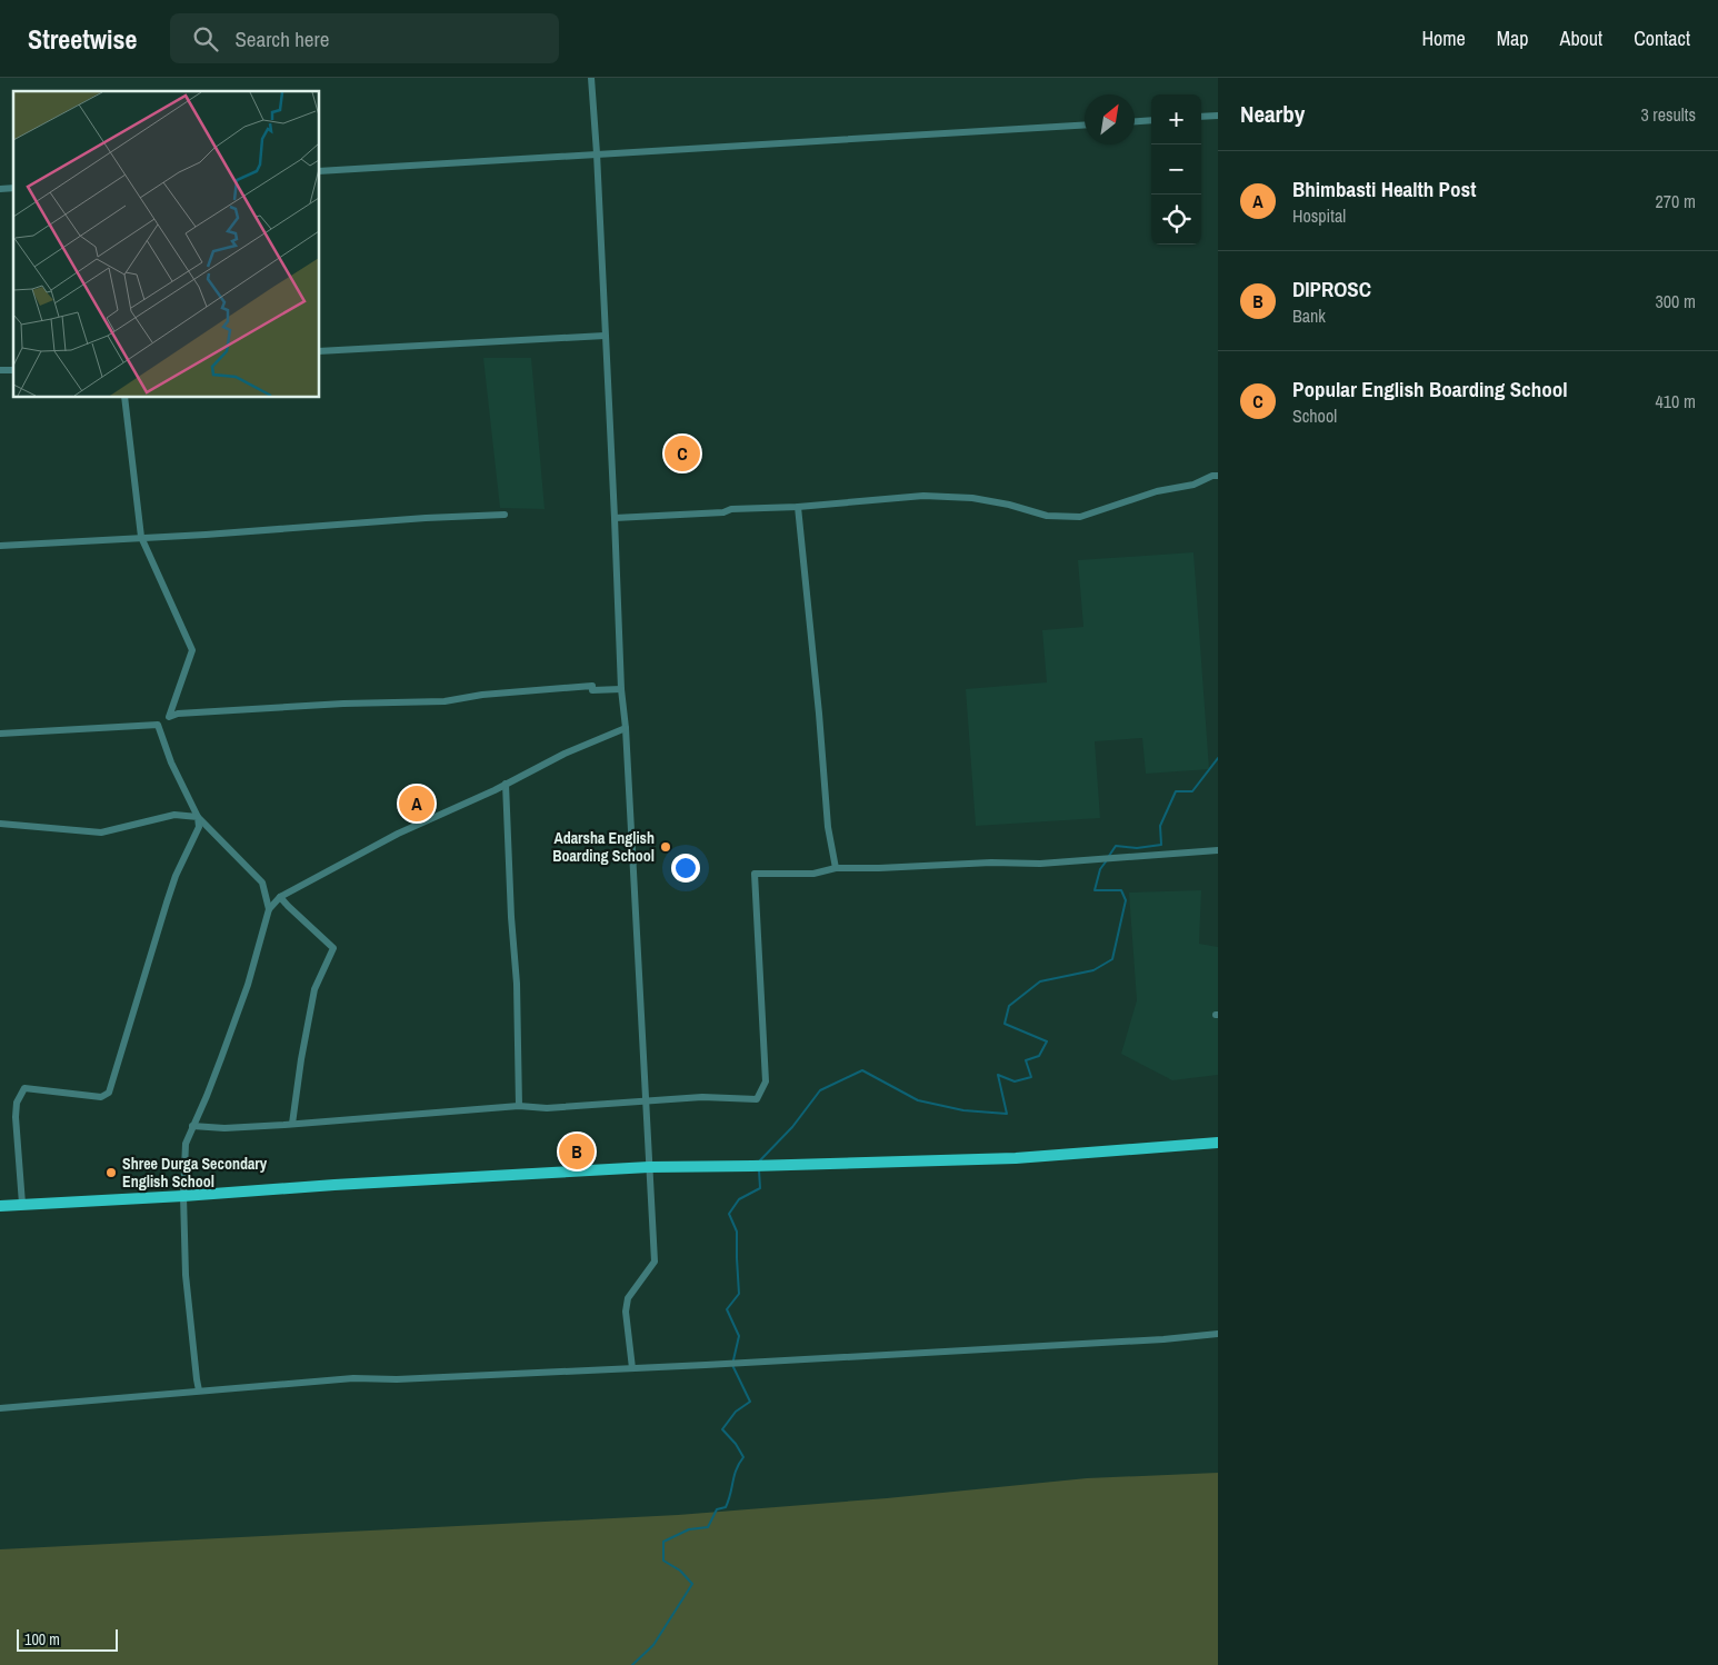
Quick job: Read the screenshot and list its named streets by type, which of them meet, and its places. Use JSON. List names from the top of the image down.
{
  "places": ["Adarsha English Boarding School", "Shree Durga Secondary English School"],
  "scale_bar": "100 m",
  "north": "top right",
  "page": {
    "header": "Streetwise",
    "search": "Search here",
    "nav": [
      "Home",
      "Map",
      "About",
      "Contact"
    ],
    "heading": ["Nearby", "3 results"],
    "map_buttons": ["+", "−"],
    "list": [
      {
        "mark": "A",
        "name": "Bhimbasti Health Post",
        "note": "Hospital",
        "value": "270 m"
      },
      {
        "mark": "B",
        "name": "DIPROSC",
        "note": "Bank",
        "value": "300 m"
      },
      {
        "mark": "C",
        "name": "Popular English Boarding School",
        "note": "School",
        "value": "410 m"
      }
    ],
    "pins": ["C", "A", "B"],
    "scale": "100 m"
  }
}
